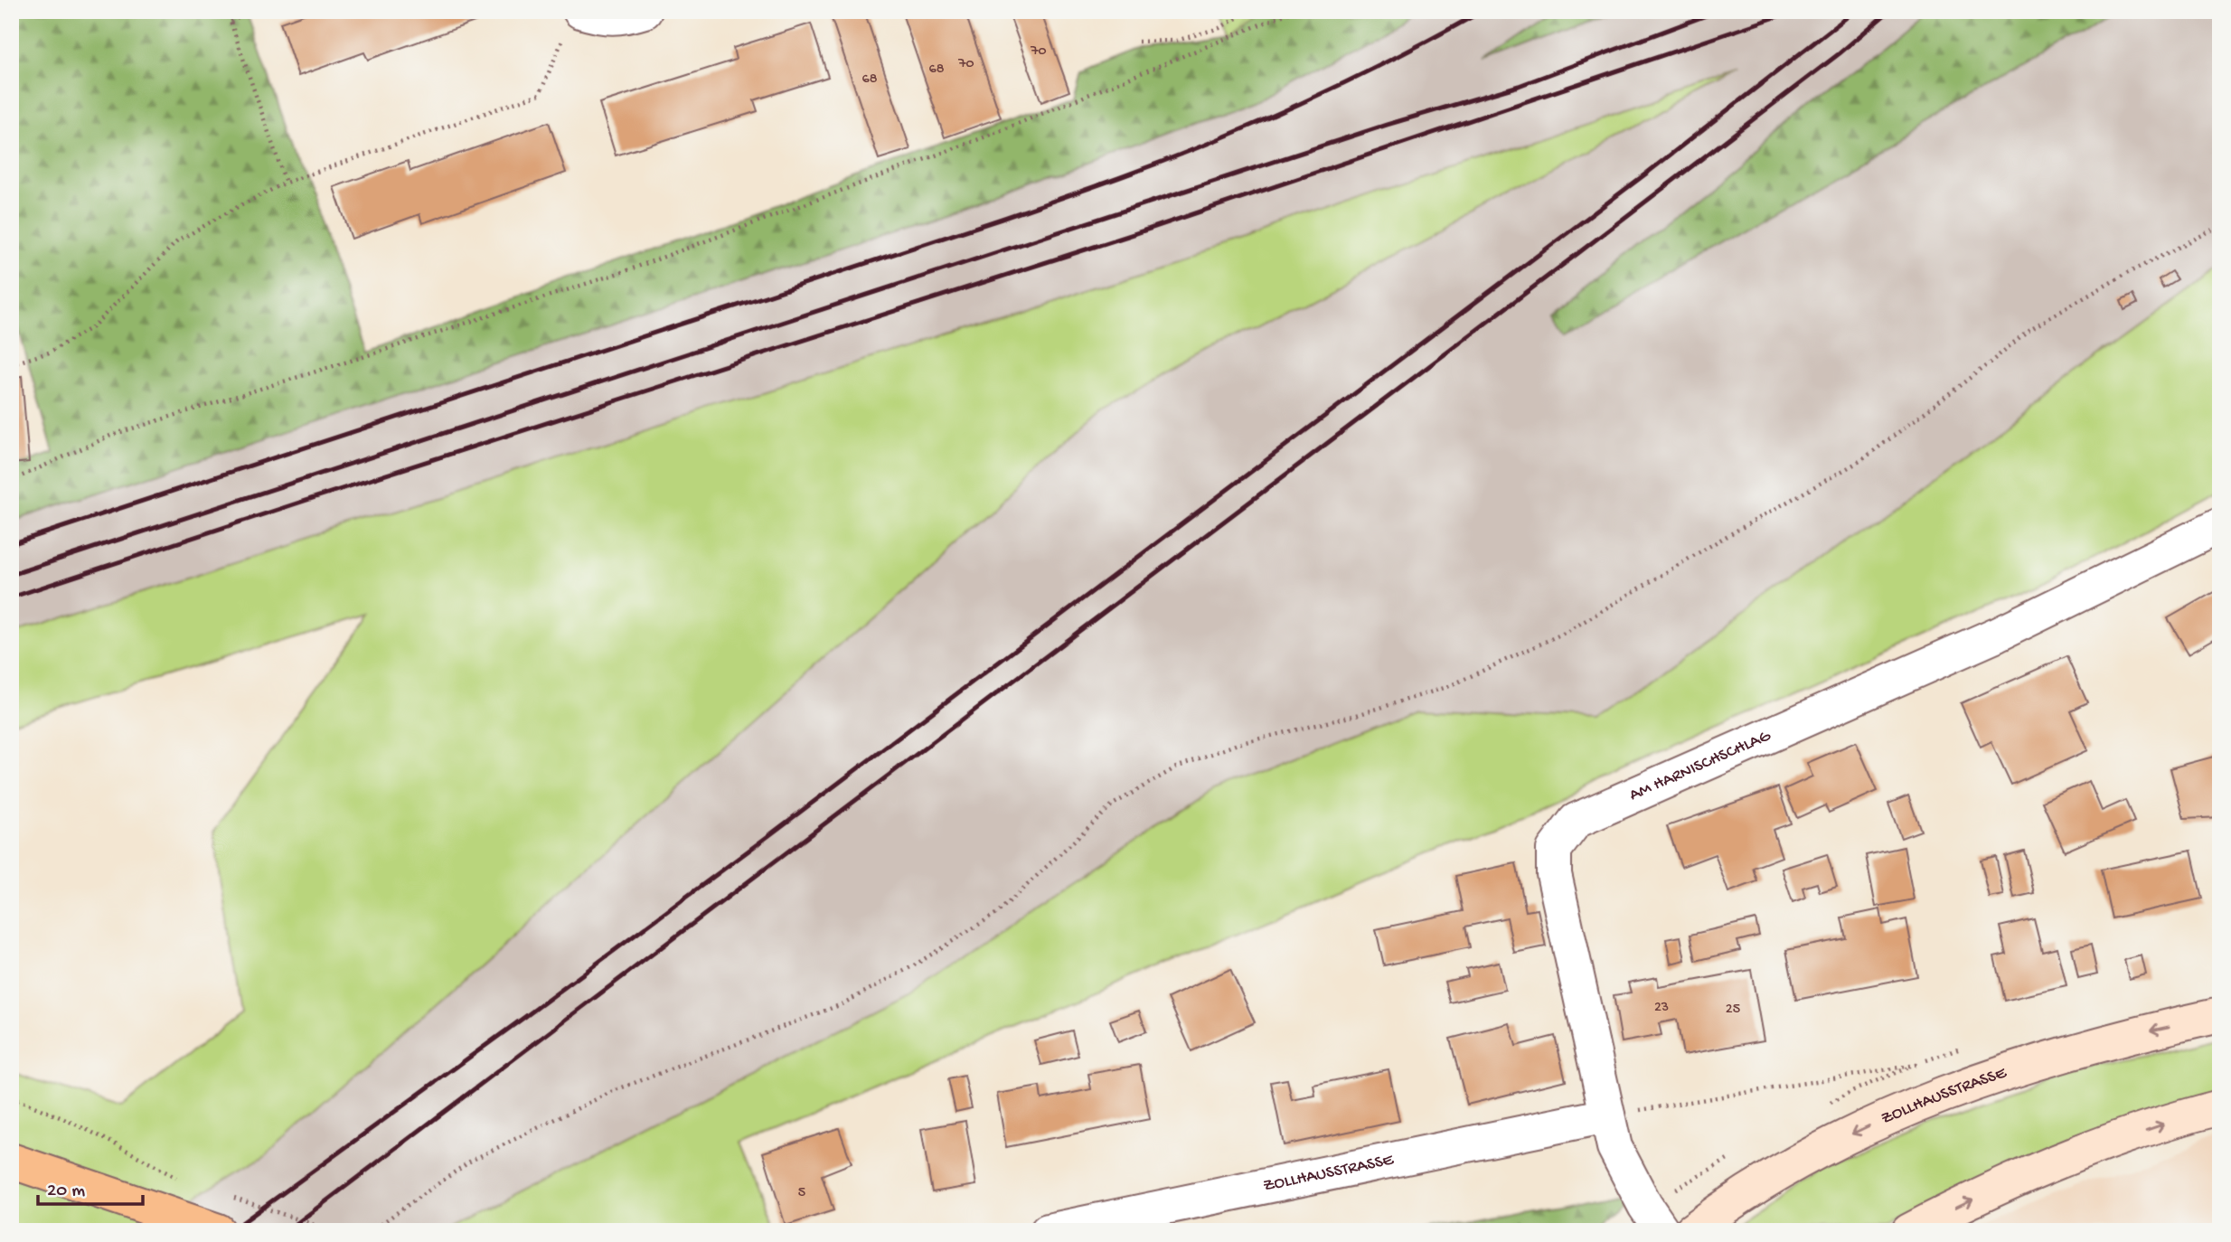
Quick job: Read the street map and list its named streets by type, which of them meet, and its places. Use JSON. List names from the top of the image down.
{
  "streets": {
    "main road": ["ZOLLHAUSSTRASSE"],
    "street": ["AM HARNISCHSCHLAG"]
  },
  "crossings": [
    ["AM HARNISCHSCHLAG", "ZOLLHAUSSTRASSE"]
  ],
  "one_way": ["ZOLLHAUSSTRASSE"],
  "house_numbers": [
    "70",
    "70",
    "68",
    "68",
    "23",
    "25",
    "5"
  ],
  "scale_bar": "20 m"
}
